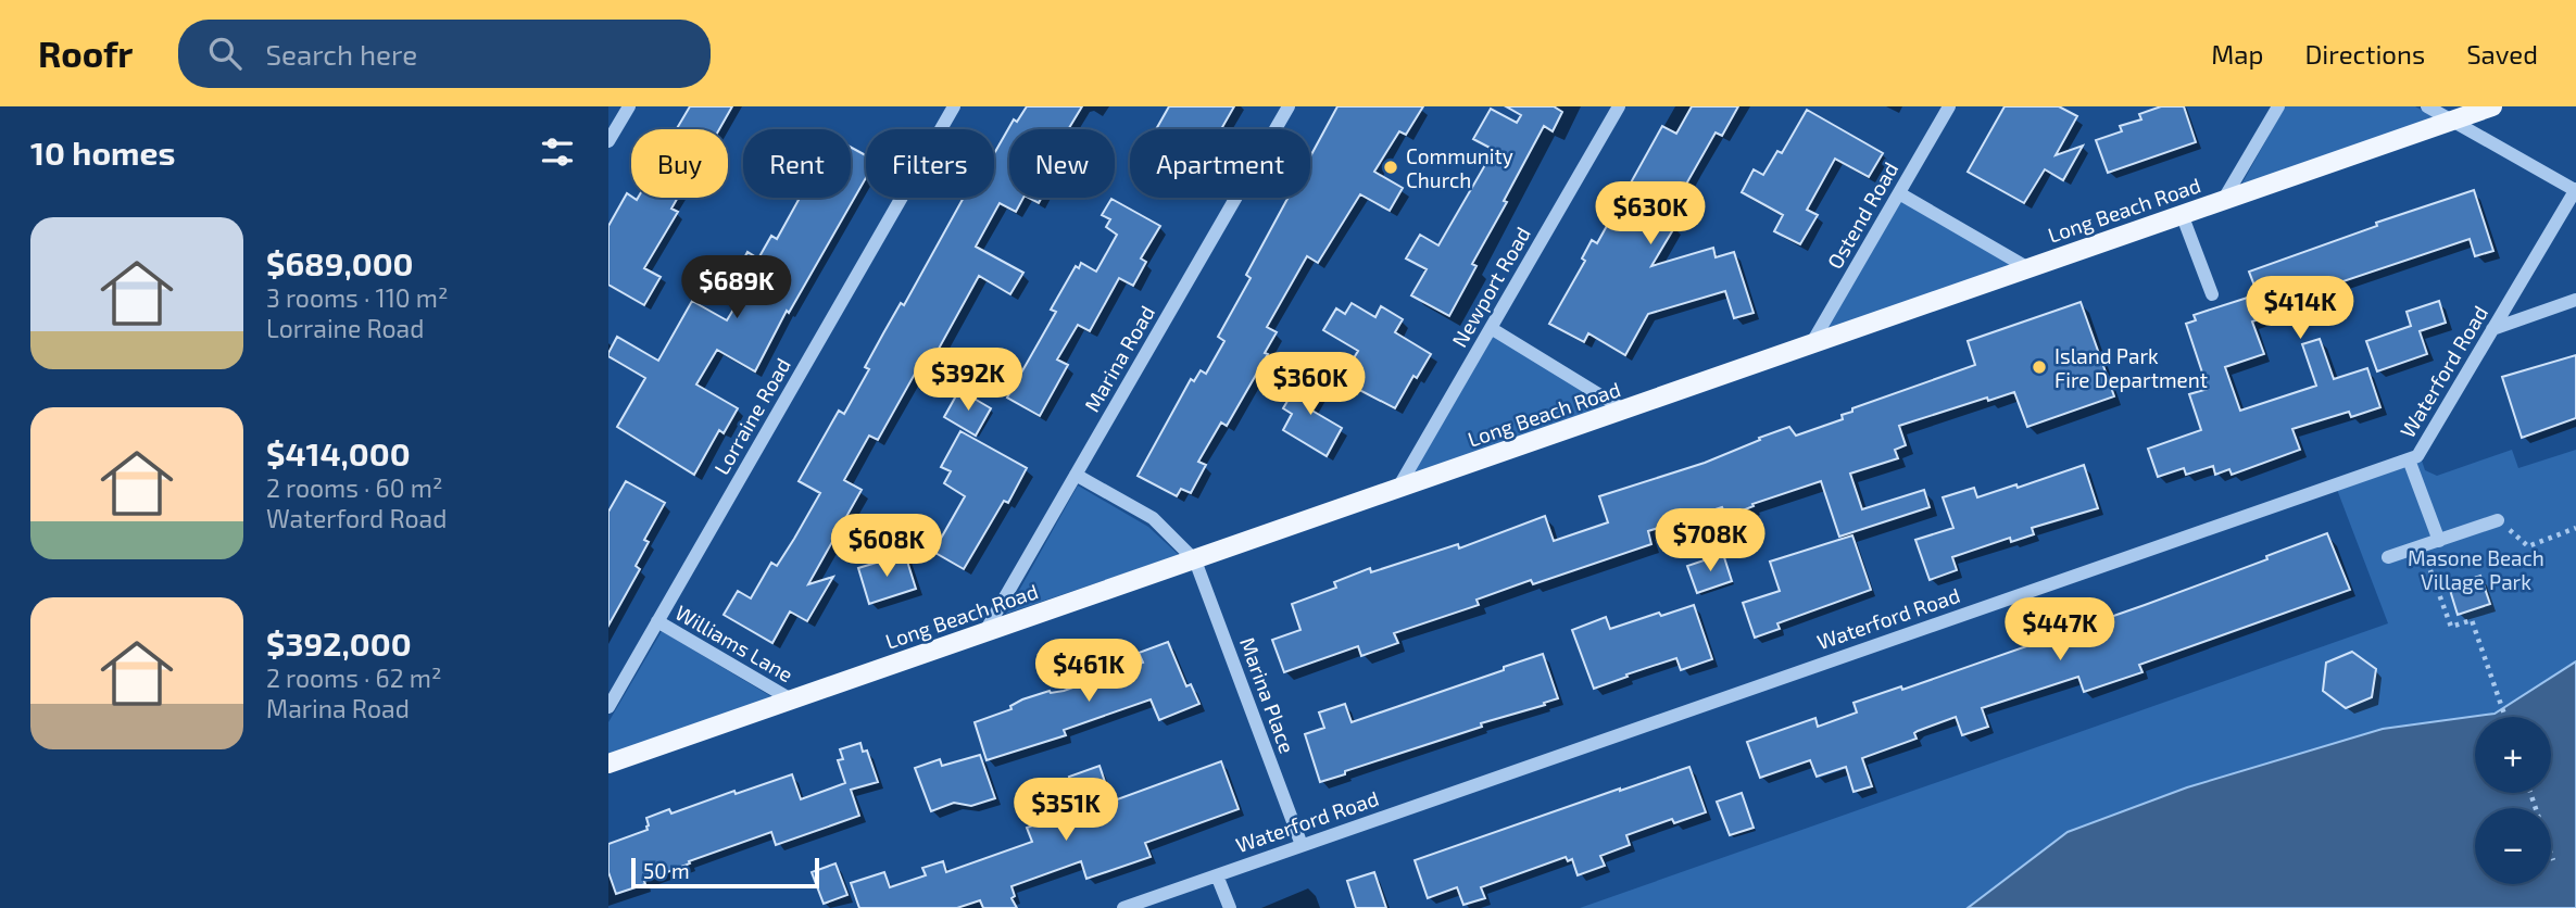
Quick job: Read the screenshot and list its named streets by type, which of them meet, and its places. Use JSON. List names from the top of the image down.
{
  "streets": {
    "main road": ["Long Beach Road"],
    "street": [
      "Ostend Road",
      "Newport Road",
      "Marina Road",
      "Waterford Road",
      "Lorraine Road",
      "Williams Lane",
      "Marina Place"
    ]
  },
  "crossings": [
    ["Long Beach Road", "Ostend Road"],
    ["Long Beach Road", "Newport Road"],
    ["Long Beach Road", "Marina Road"],
    ["Long Beach Road", "Williams Lane"],
    ["Long Beach Road", "Marina Place"],
    ["Waterford Road", "Marina Place"],
    ["Lorraine Road", "Williams Lane"]
  ],
  "parks": ["Masone Beach Village Park"],
  "places": ["Community Church", "Island Park Fire Department"],
  "scale_bar": "50 m",
  "page": {
    "header": "Roofr",
    "search": "Search here",
    "nav": ["Map", "Directions", "Saved"],
    "heading": "10 homes",
    "chip": [
      "Buy",
      "Rent",
      "Filters",
      "New",
      "Apartment"
    ],
    "price": [
      "$630K",
      "$689K",
      "$414K",
      "$392K",
      "$360K",
      "$708K",
      "$608K",
      "$447K",
      "$461K",
      "$351K"
    ],
    "list": [
      {
        "name": "$689,000",
        "note": "3 rooms · 110 m² · Lorraine Road"
      },
      {
        "name": "$414,000",
        "note": "2 rooms · 60 m² · Waterford Road"
      },
      {
        "name": "$392,000",
        "note": "2 rooms · 62 m² · Marina Road"
      }
    ],
    "map_buttons": ["+", "−"],
    "scale": "50 m"
  }
}
